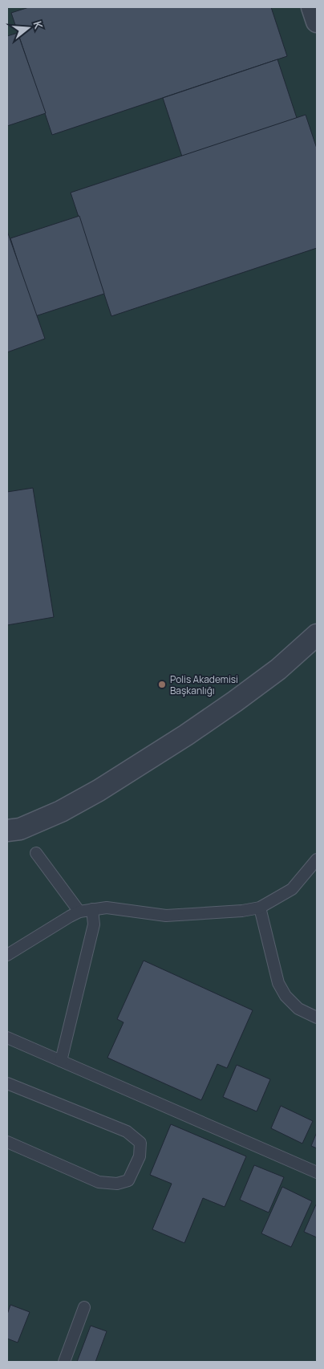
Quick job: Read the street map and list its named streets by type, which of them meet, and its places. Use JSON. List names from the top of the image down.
{
  "places": ["Polis Akademisi Başkanlığı"],
  "north": "right"
}
